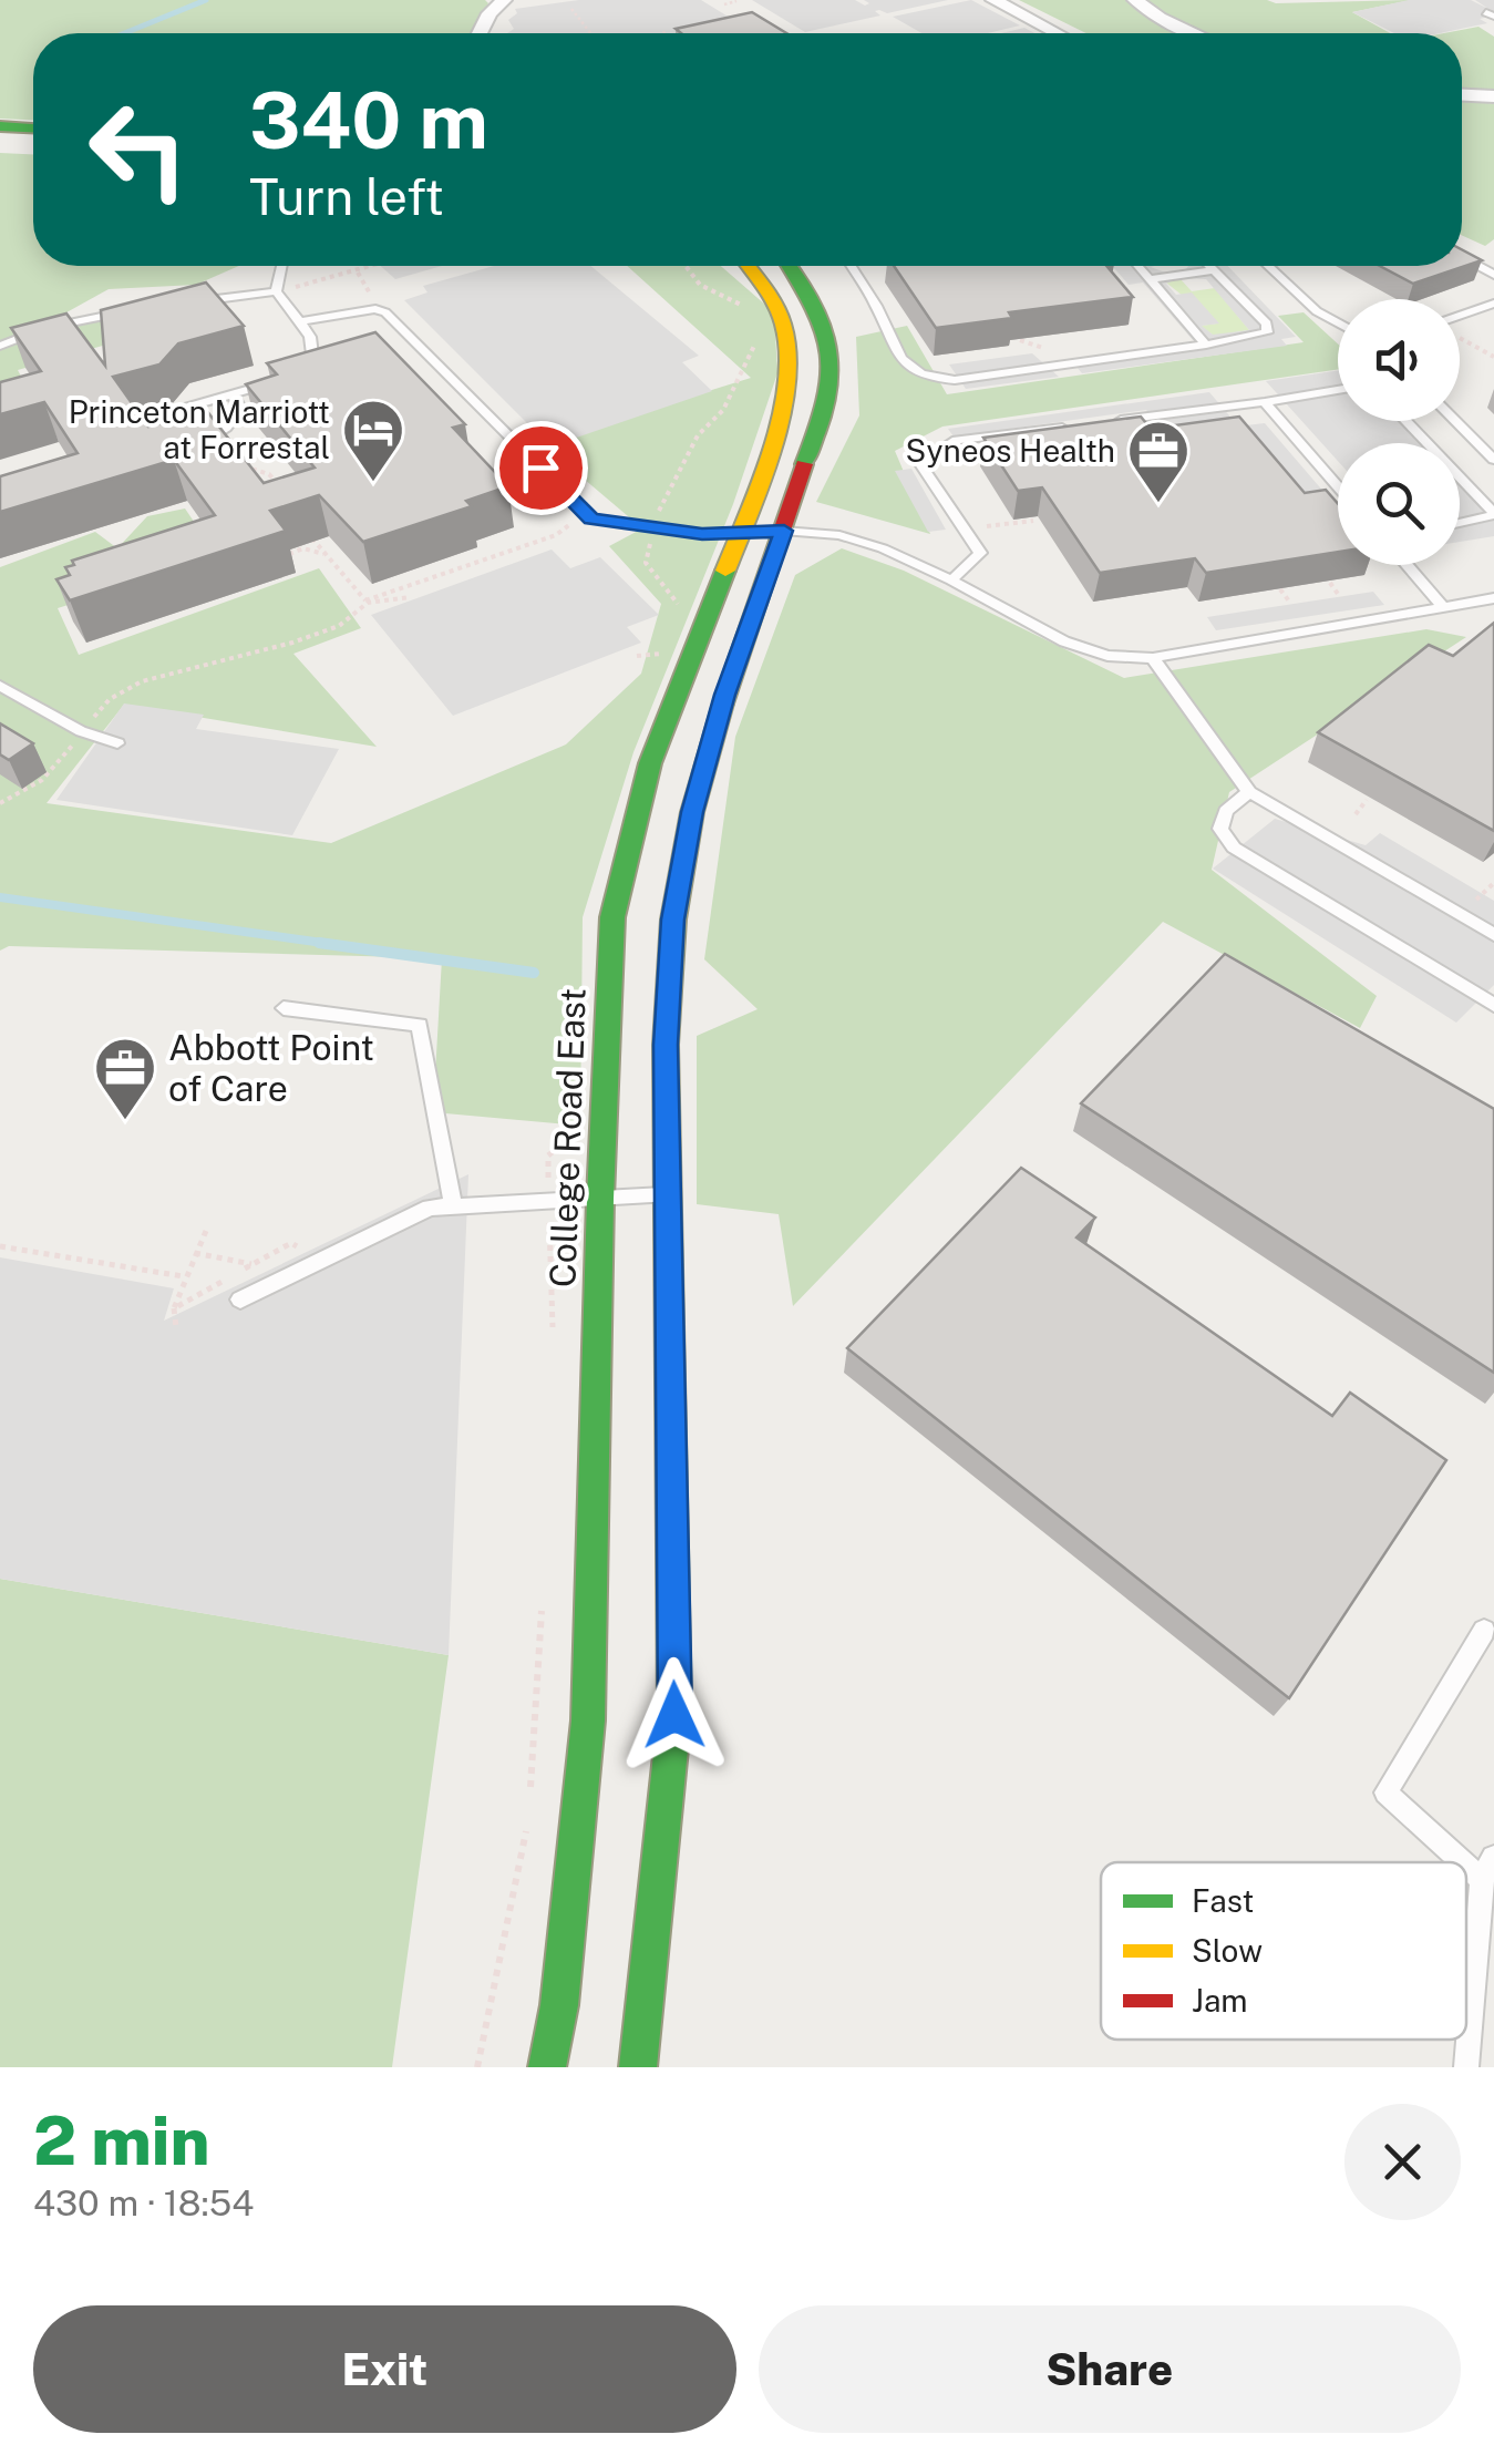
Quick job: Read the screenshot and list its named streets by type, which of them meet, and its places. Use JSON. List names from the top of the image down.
{
  "streets": {
    "street": ["College Road East"]
  },
  "places": {
    "hotel": ["Princeton Marriott at Forrestal"],
    "office": ["Syneos Health", "Abbott Point of Care"]
  },
  "legend": ["Fast", "Slow", "Jam"],
  "page": {
    "turn": ["340 m", "Turn left"],
    "heading": ["2 min", "430 m · 18:54"],
    "buttons": ["Exit", "Share"]
  }
}
